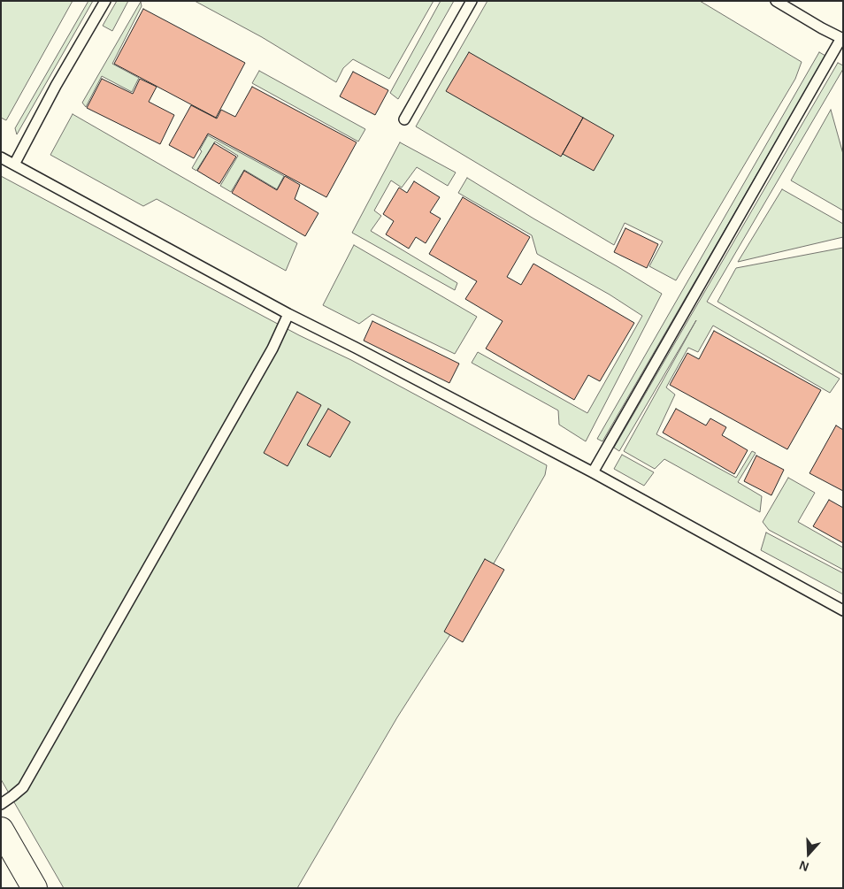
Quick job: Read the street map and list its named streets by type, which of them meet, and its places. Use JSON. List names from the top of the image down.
{
  "north": "bottom"
}
